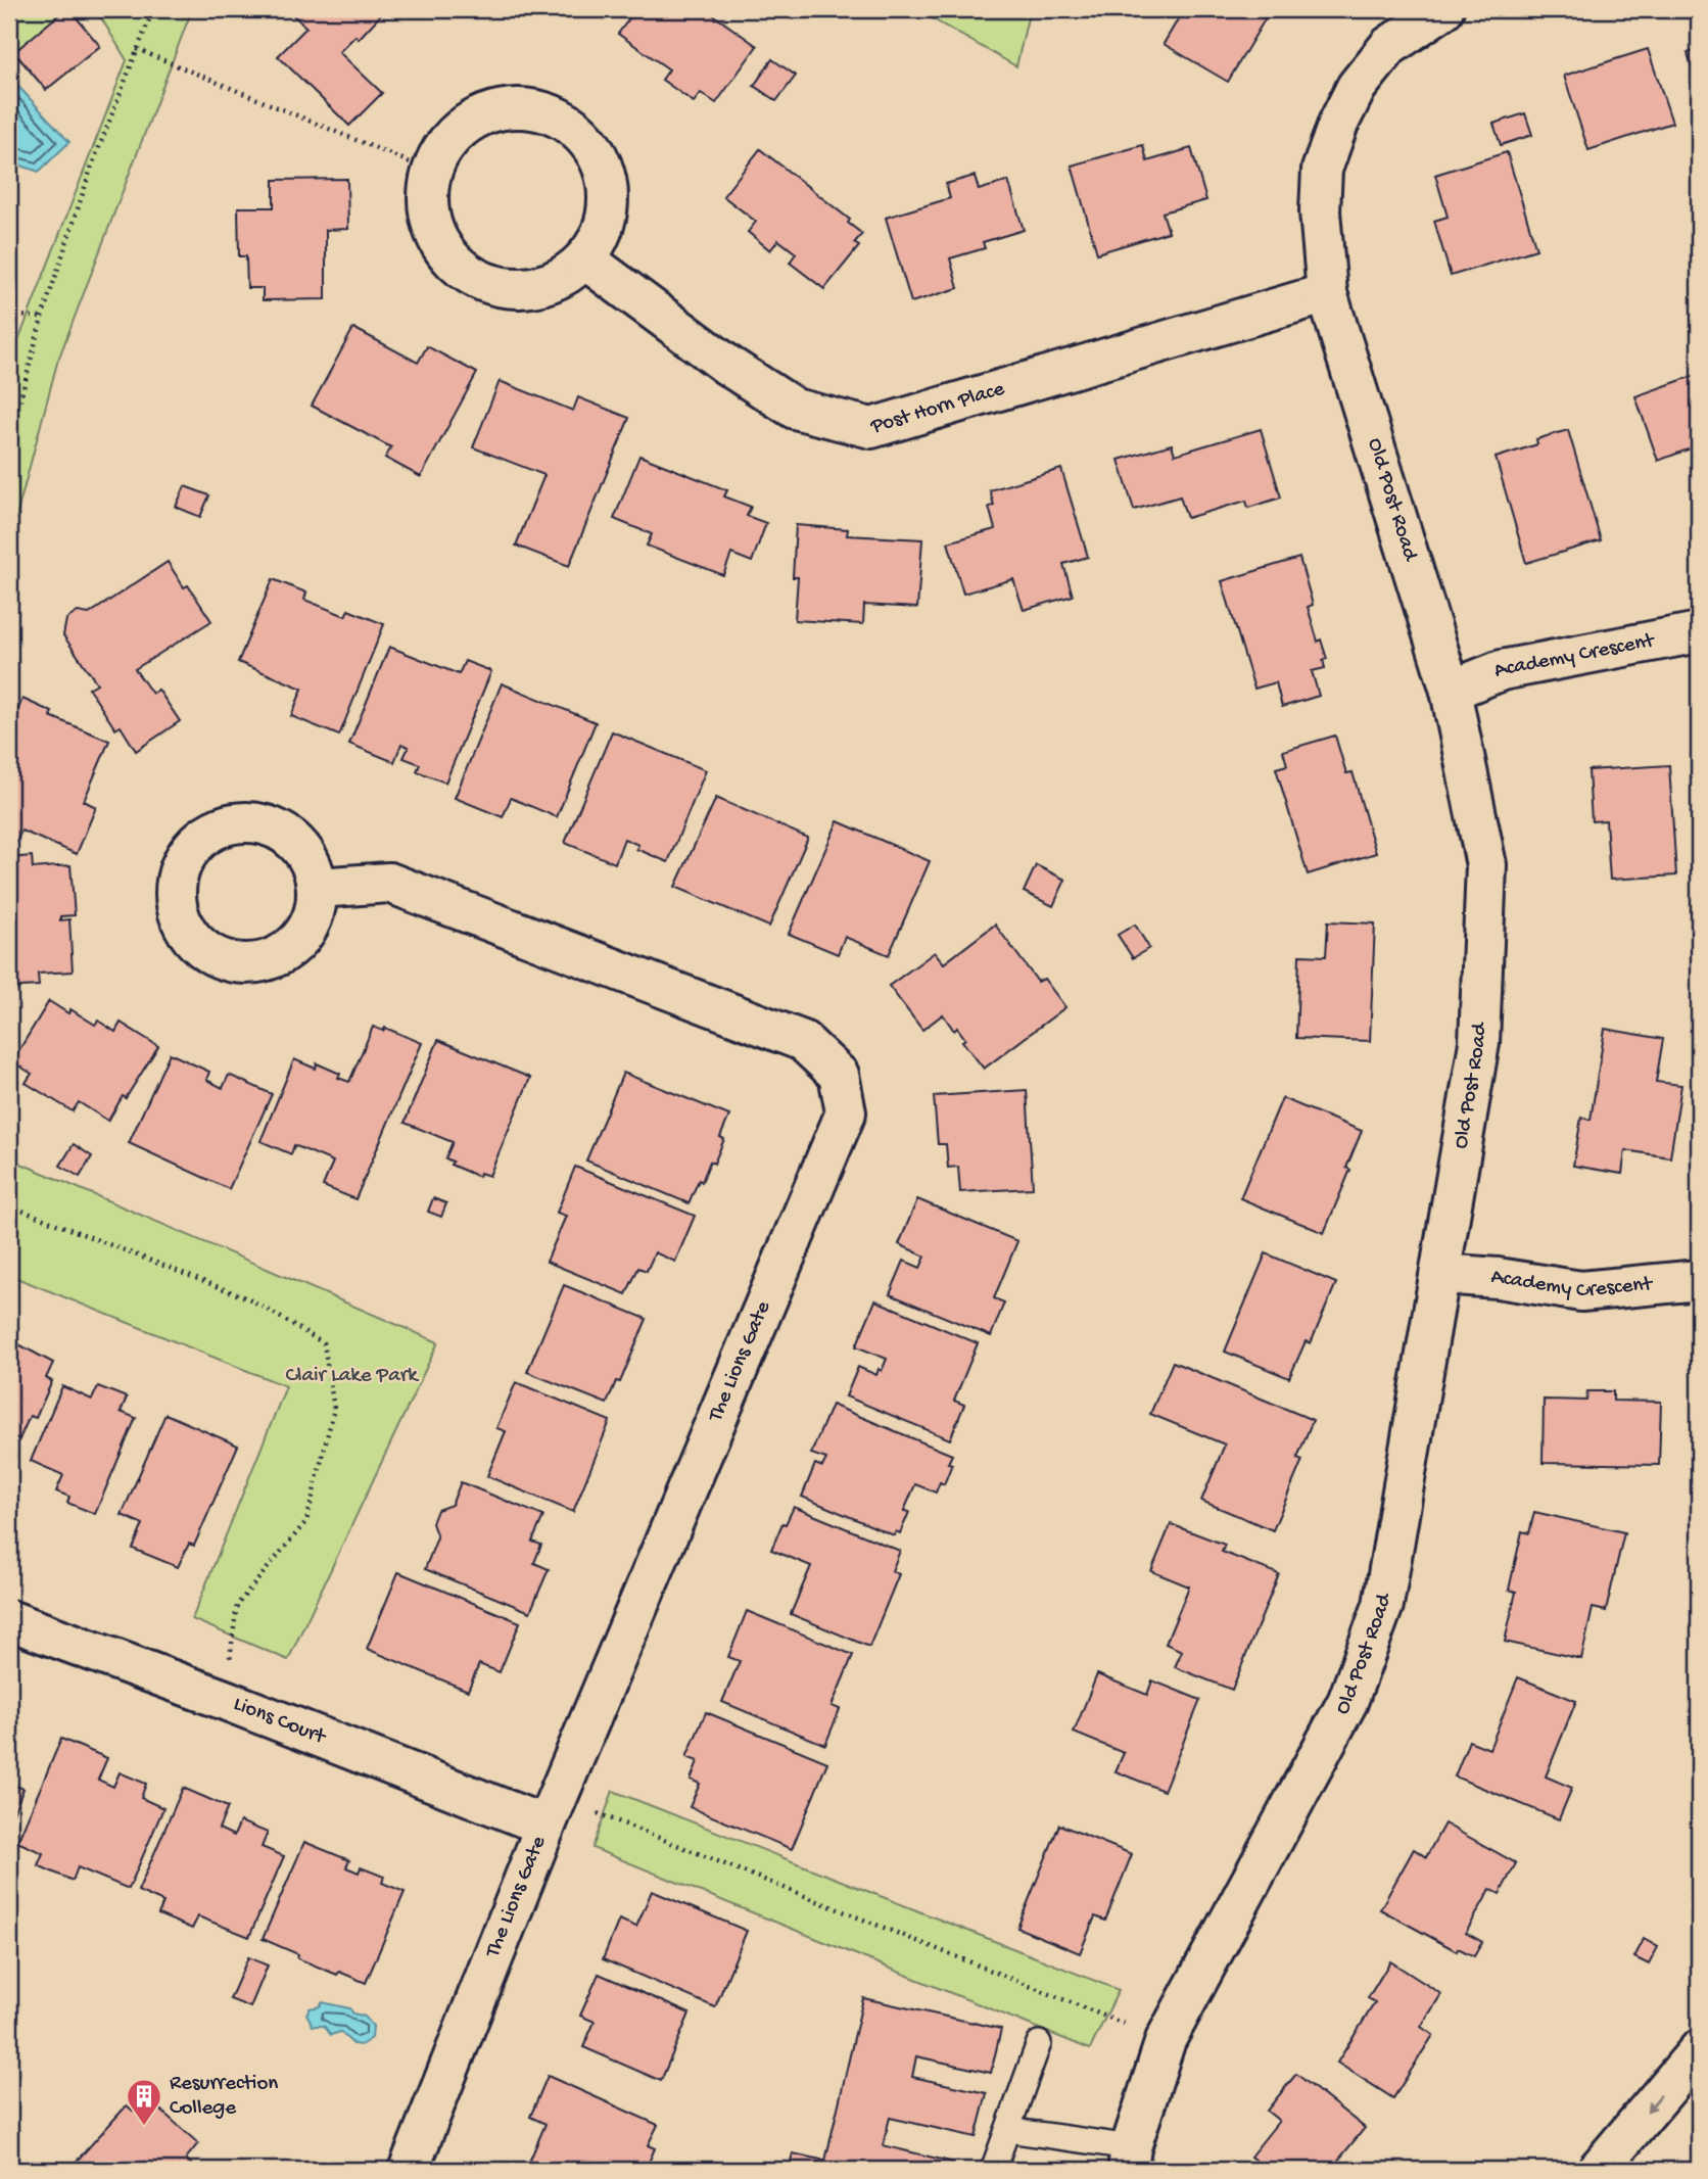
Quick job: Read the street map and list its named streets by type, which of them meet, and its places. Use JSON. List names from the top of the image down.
{
  "streets": {
    "street": [
      "Post Horn Place",
      "Old Post Road",
      "Academy Crescent",
      "The Lions Gate",
      "Lions Court"
    ]
  },
  "crossings": [
    ["Post Horn Place", "Old Post Road"],
    ["Old Post Road", "Academy Crescent"],
    ["The Lions Gate", "Lions Court"]
  ],
  "parks": ["Clair Lake Park"],
  "places": {
    "building": ["Resurrection College"]
  }
}
